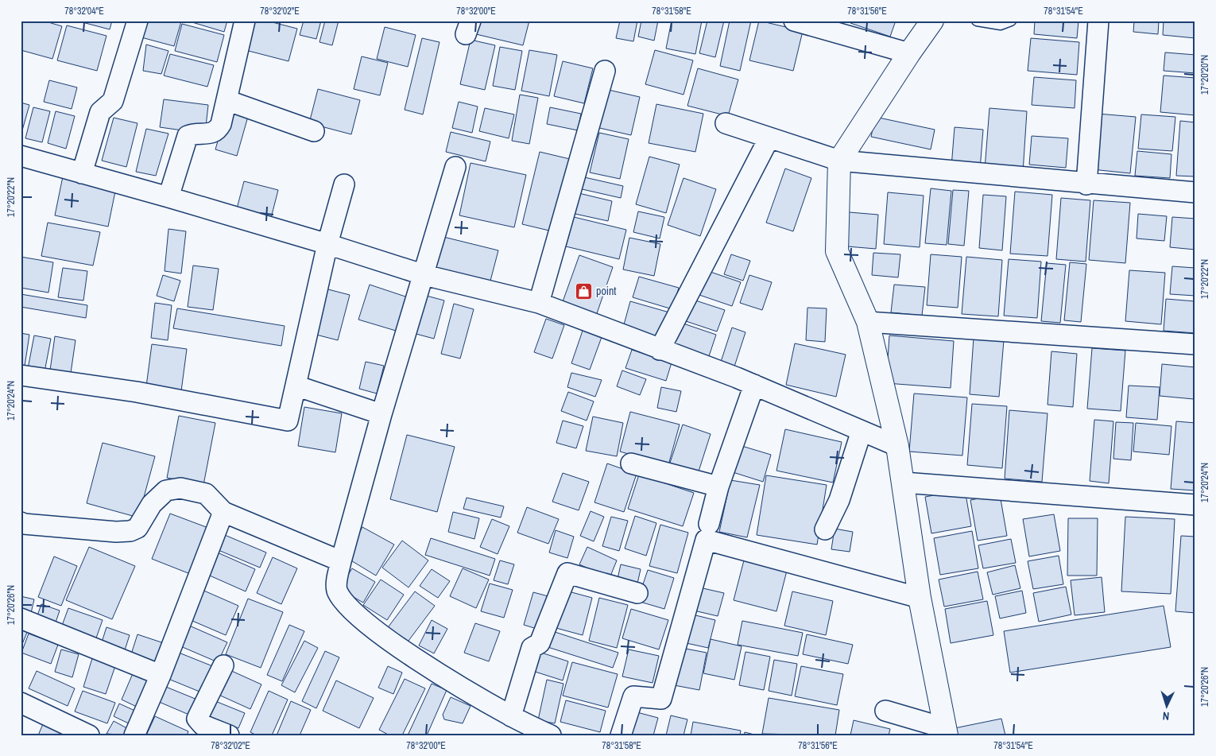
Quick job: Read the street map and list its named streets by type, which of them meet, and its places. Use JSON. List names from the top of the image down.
{
  "places": {
    "shop": ["point"]
  },
  "north": "bottom",
  "coordinates": [
    "78°32'04\"E",
    "78°32'02\"E",
    "78°32'00\"E",
    "78°31'58\"E",
    "78°31'56\"E",
    "78°31'54\"E",
    "17°20'20\"N",
    "17°20'22\"N",
    "17°20'24\"N",
    "17°20'26\"N"
  ]
}
